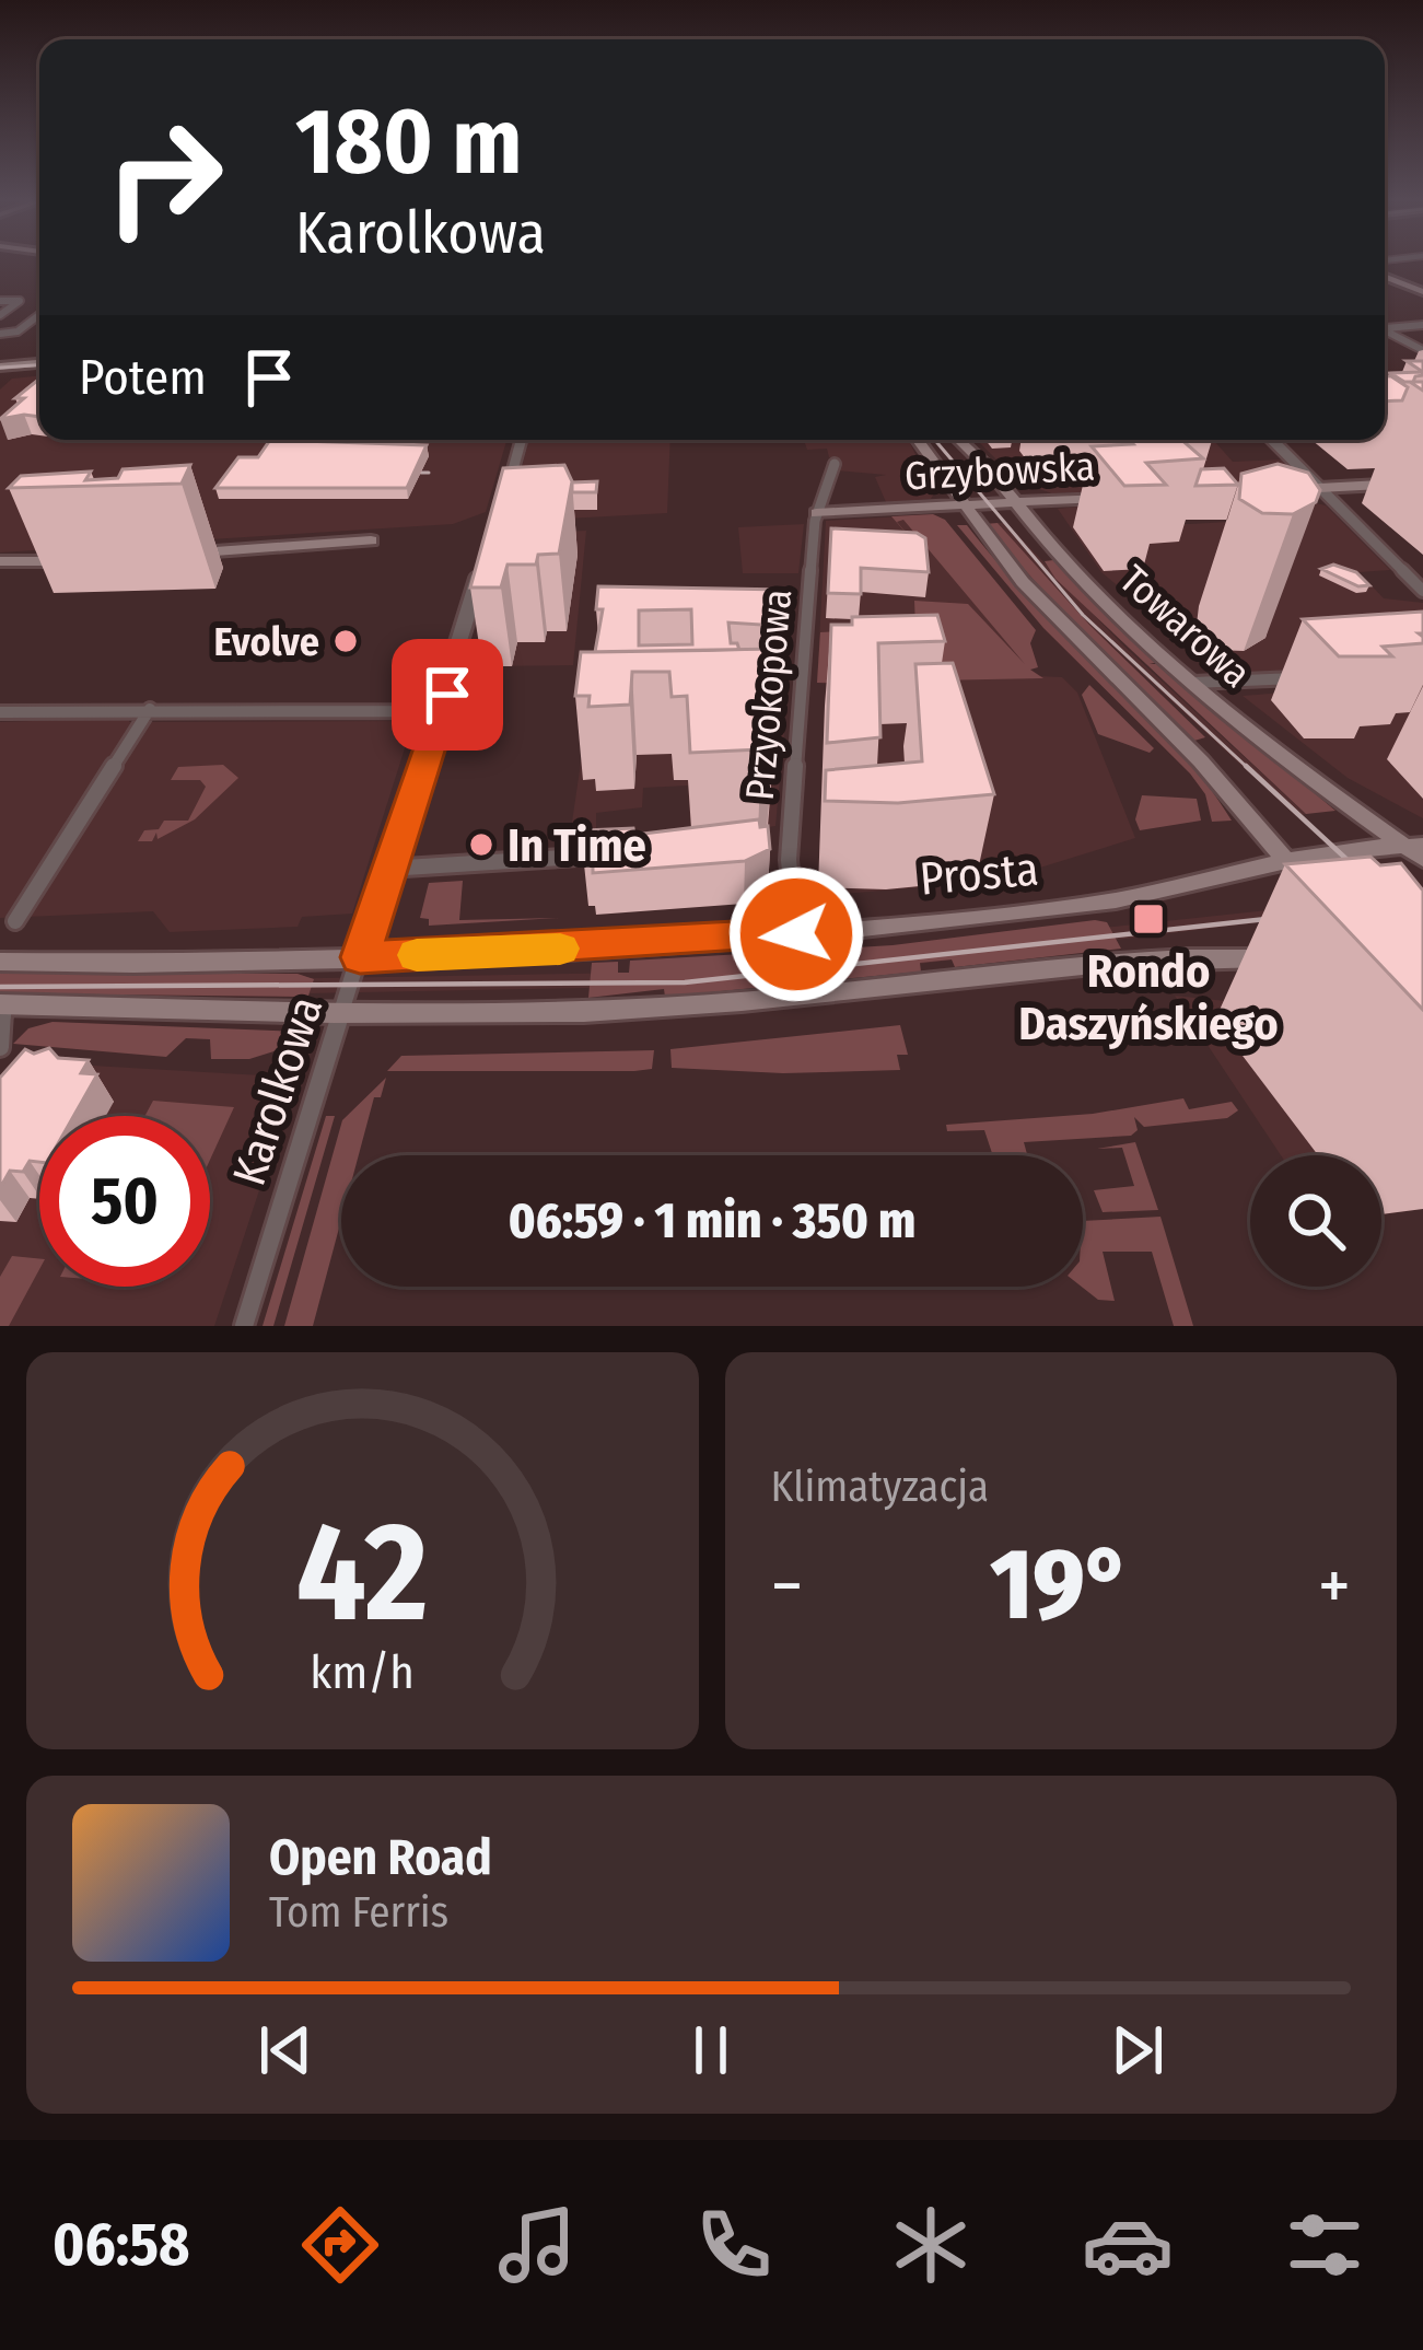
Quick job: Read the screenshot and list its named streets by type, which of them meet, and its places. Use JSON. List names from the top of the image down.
{
  "streets": {
    "main road": ["Grzybowska", "Towarowa", "Prosta"],
    "street": ["Przyokopowa", "Karolkowa"]
  },
  "crossings": [
    ["Grzybowska", "Towarowa"],
    ["Grzybowska", "Przyokopowa"],
    ["Towarowa", "Prosta"],
    ["Przyokopowa", "Prosta"],
    ["Prosta", "Karolkowa"]
  ],
  "places": {
    "other": ["Evolve", "In Time"],
    "transit": ["Rondo Daszyńskiego"]
  },
  "page": {
    "turn": ["180 m", "Karolkowa"],
    "then": "Potem",
    "limit": "50",
    "trip": "06:59 · 1 min · 350 m",
    "tile": "Klimatyzacja",
    "heat": ["−", "19°", "+"],
    "song": ["Open Road", "Tom Ferris"],
    "tabs": "06:58",
    "gauge": ["42", "km/h"]
  }
}
